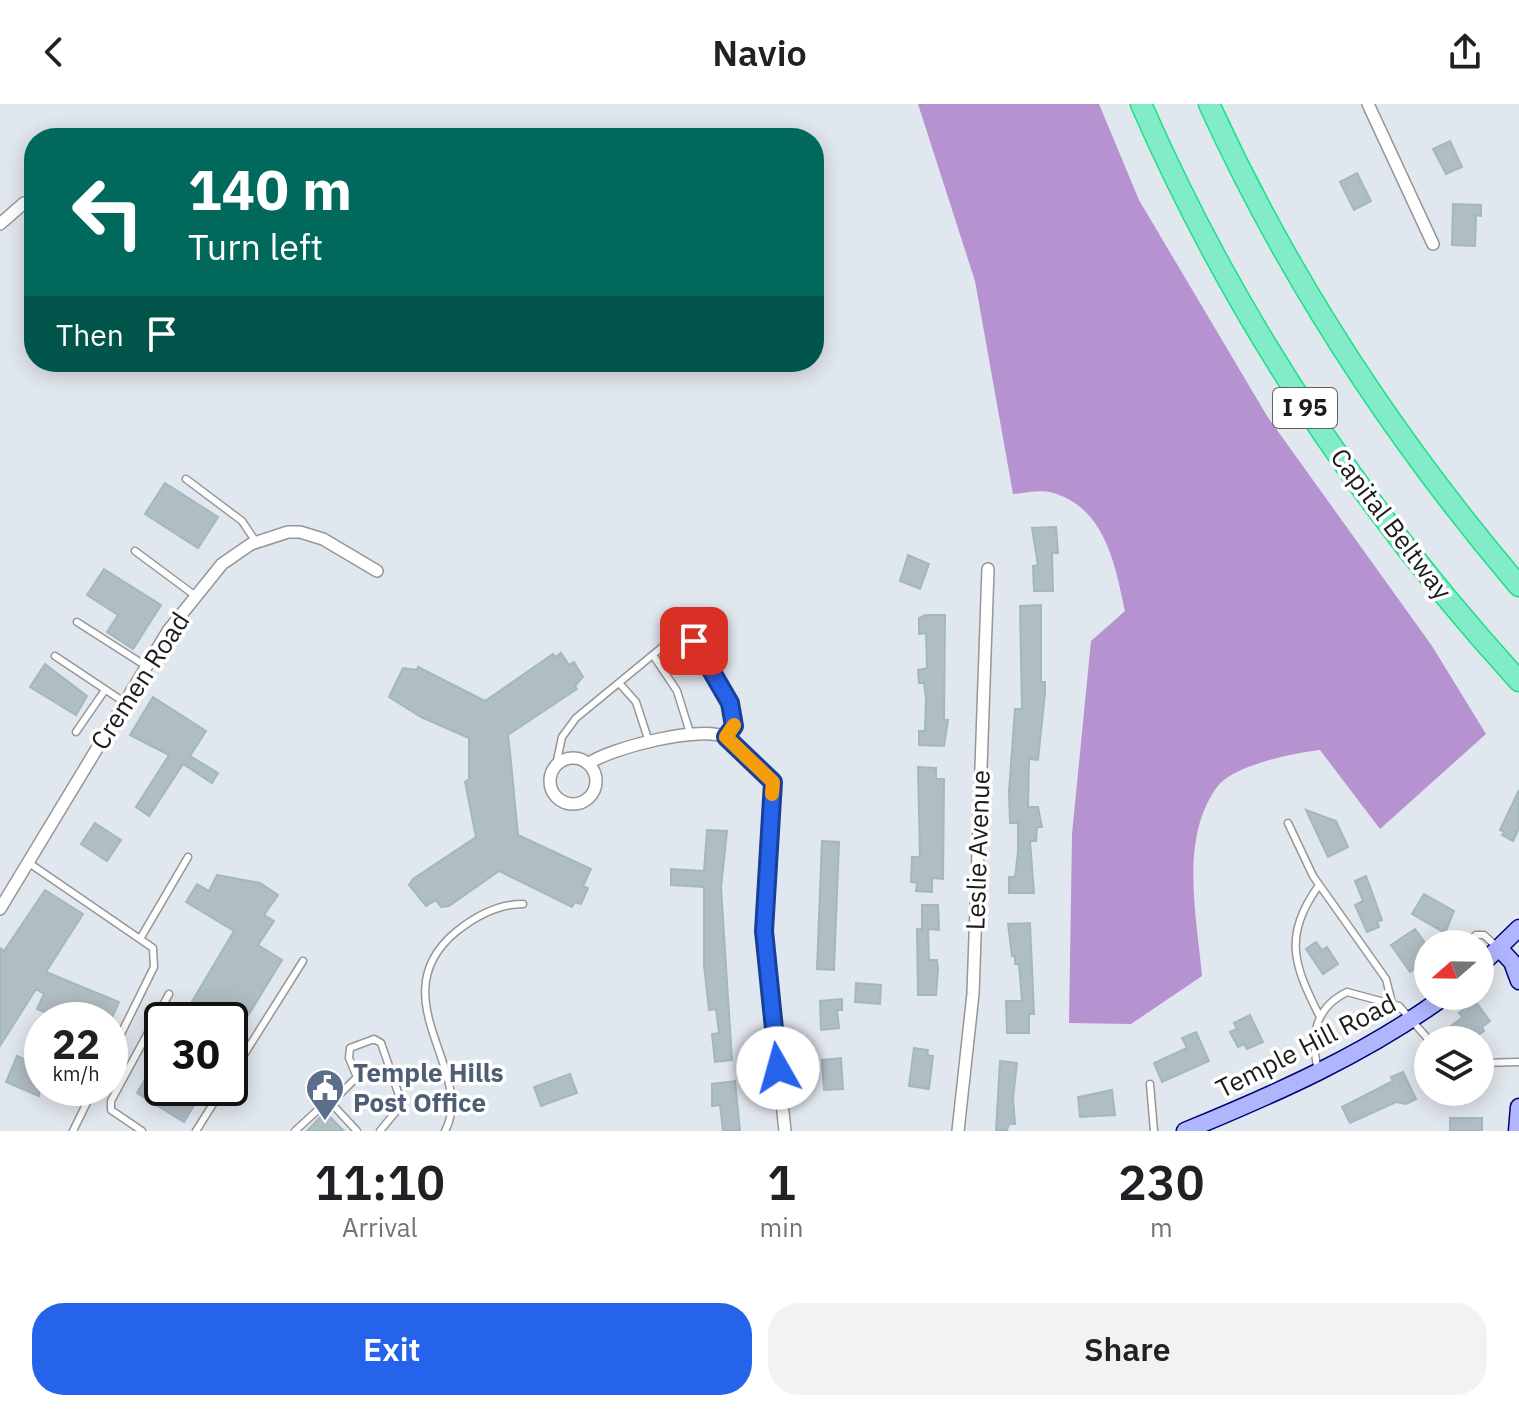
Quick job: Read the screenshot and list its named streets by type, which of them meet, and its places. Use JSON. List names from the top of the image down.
{
  "streets": {
    "highway": ["I 95", "Capital Beltway"],
    "main road": ["Temple Hill Road"],
    "street": ["Cremen Road", "Leslie Avenue"]
  },
  "places": {
    "public building": ["Temple Hills Post Office"]
  },
  "north": "left",
  "page": {
    "header": "Navio",
    "turn": ["140 m", "Turn left"],
    "then": "Then",
    "speed": "22 km/h",
    "limit": "30",
    "eta": [
      "11:10",
      "Arrival",
      "1",
      "min",
      "230",
      "m"
    ],
    "buttons": ["Exit", "Share"]
  }
}
